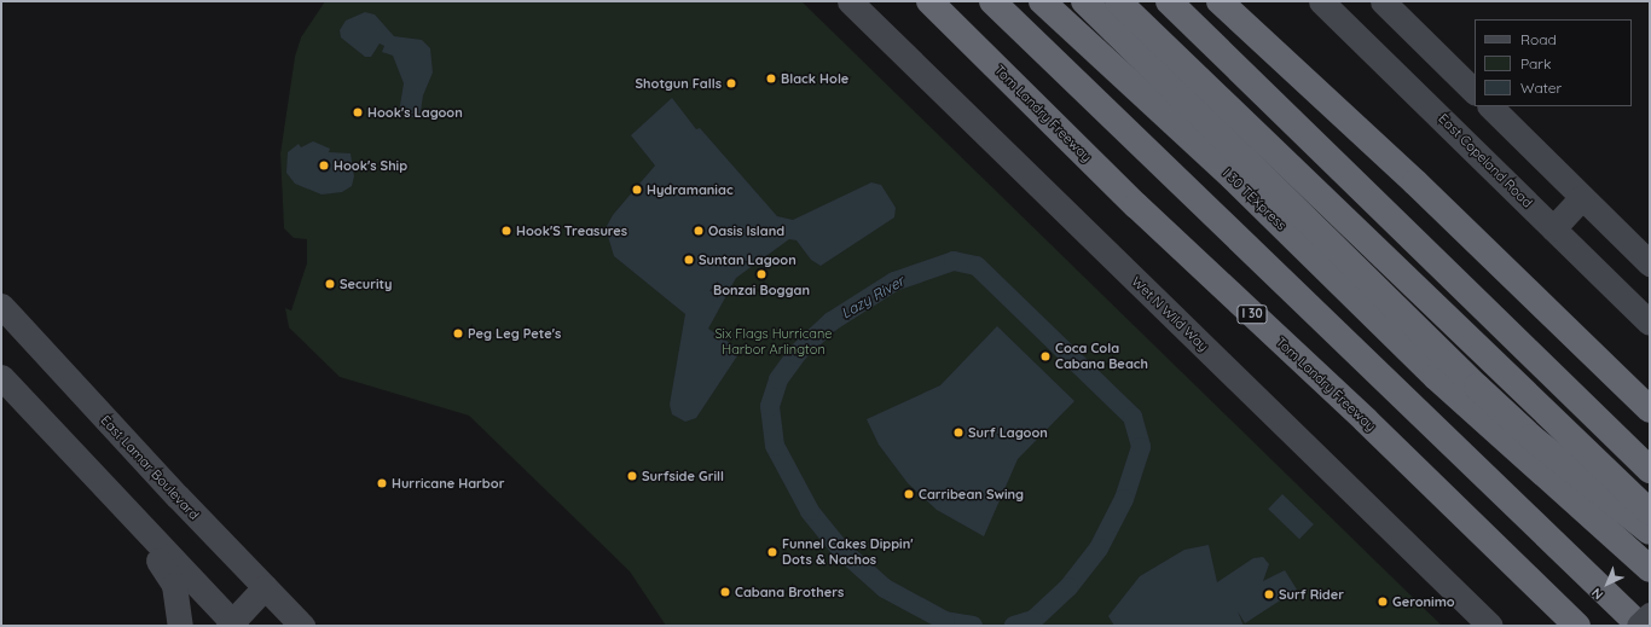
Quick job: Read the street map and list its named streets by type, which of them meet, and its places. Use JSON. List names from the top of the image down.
{
  "streets": {
    "highway": ["Tom Landry Freeway", "I 30 TEXpress", "I 30"],
    "main road": ["East Copeland Road", "Wet N Wild Way", "East Lamar Boulevard"]
  },
  "water": ["Lazy River"],
  "parks": ["Six Flags Hurricane Harbor Arlington"],
  "places": [
    "Black Hole",
    "Shotgun Falls",
    "Hook's Lagoon",
    "Hook's Ship",
    "Hydramaniac",
    "Hook'S Treasures",
    "Oasis Island",
    "Suntan Lagoon",
    "Bonzai Boggan",
    "Security",
    "Peg Leg Pete's",
    "Coca Cola Cabana Beach",
    "Surf Lagoon",
    "Surfside Grill",
    "Hurricane Harbor",
    "Carribean Swing",
    "Funnel Cakes Dippin' Dots & Nachos",
    "Cabana Brothers",
    "Surf Rider",
    "Geronimo"
  ],
  "legend": ["Road", "Park", "Water"],
  "north": "bottom left"
}
